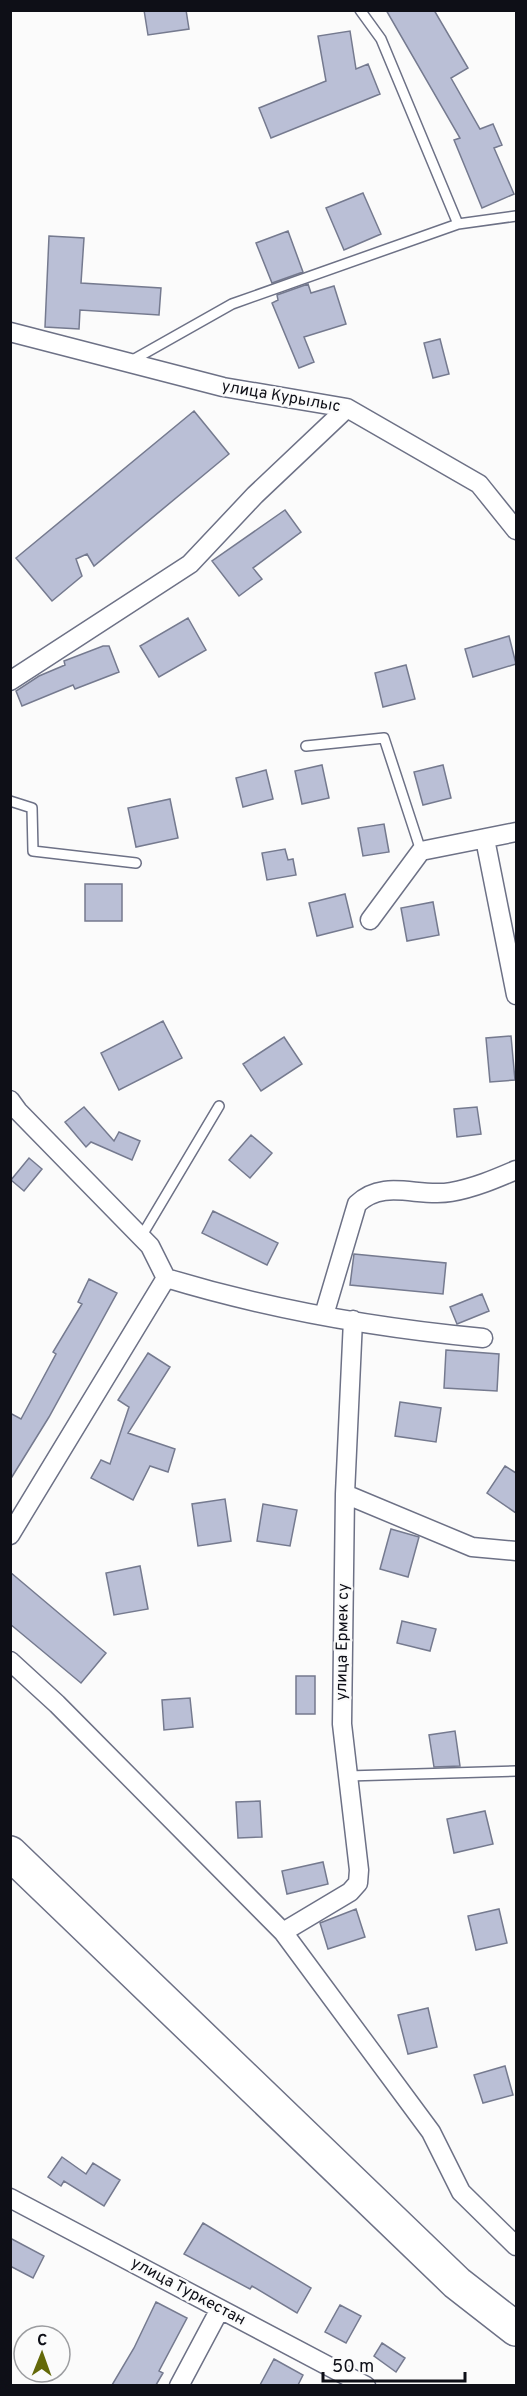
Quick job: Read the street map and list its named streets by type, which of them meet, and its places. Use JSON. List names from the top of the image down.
{
  "streets": {
    "street": ["улица Курылыс", "улица Ермек су", "улица Туркестан"]
  },
  "scale_bar": "50 m",
  "north": "top"
}
